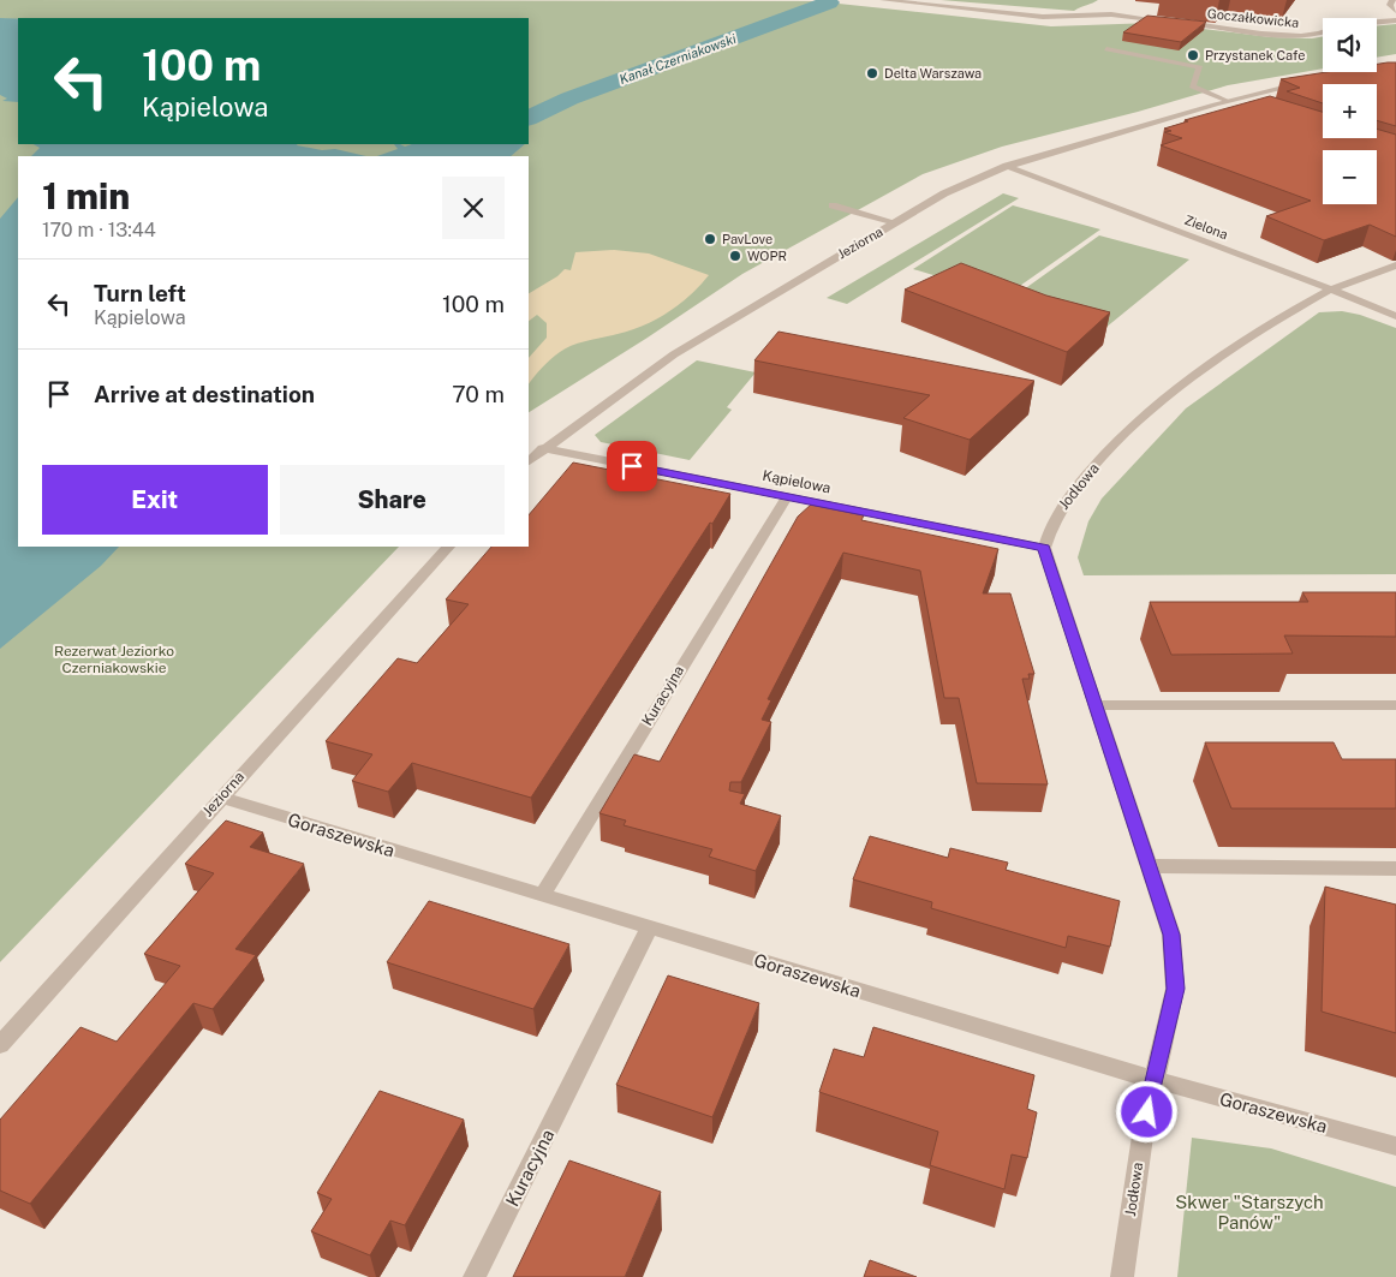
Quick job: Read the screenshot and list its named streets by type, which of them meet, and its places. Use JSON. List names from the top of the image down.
{
  "streets": {
    "street": [
      "Goczałkowicka",
      "Zielona",
      "Jeziorna",
      "Kąpielowa",
      "Jodłowa",
      "Kuracyjna",
      "Goraszewska"
    ]
  },
  "crossings": [
    ["Zielona", "Jeziorna"],
    ["Zielona", "Jodłowa"],
    ["Jeziorna", "Kąpielowa"],
    ["Jeziorna", "Goraszewska"],
    ["Kąpielowa", "Jodłowa"],
    ["Kąpielowa", "Kuracyjna"],
    ["Jodłowa", "Goraszewska"],
    ["Kuracyjna", "Goraszewska"]
  ],
  "water": ["Kanał Czerniakowski"],
  "parks": ["Rezerwat Jeziorko Czerniakowskie", "Skwer \"Starszych Panów\""],
  "places": [
    "Przystanek Cafe",
    "Delta Warszawa",
    "PavLove",
    "WOPR"
  ],
  "page": {
    "map_buttons": ["+", "−"],
    "turn": ["100 m", "Kąpielowa"],
    "heading": ["1 min", "170 m · 13:44"],
    "list": [
      {
        "name": "Turn left",
        "note": "Kąpielowa",
        "value": "100 m"
      },
      {
        "name": "Arrive at destination",
        "value": "70 m"
      }
    ],
    "buttons": ["Exit", "Share"]
  }
}
